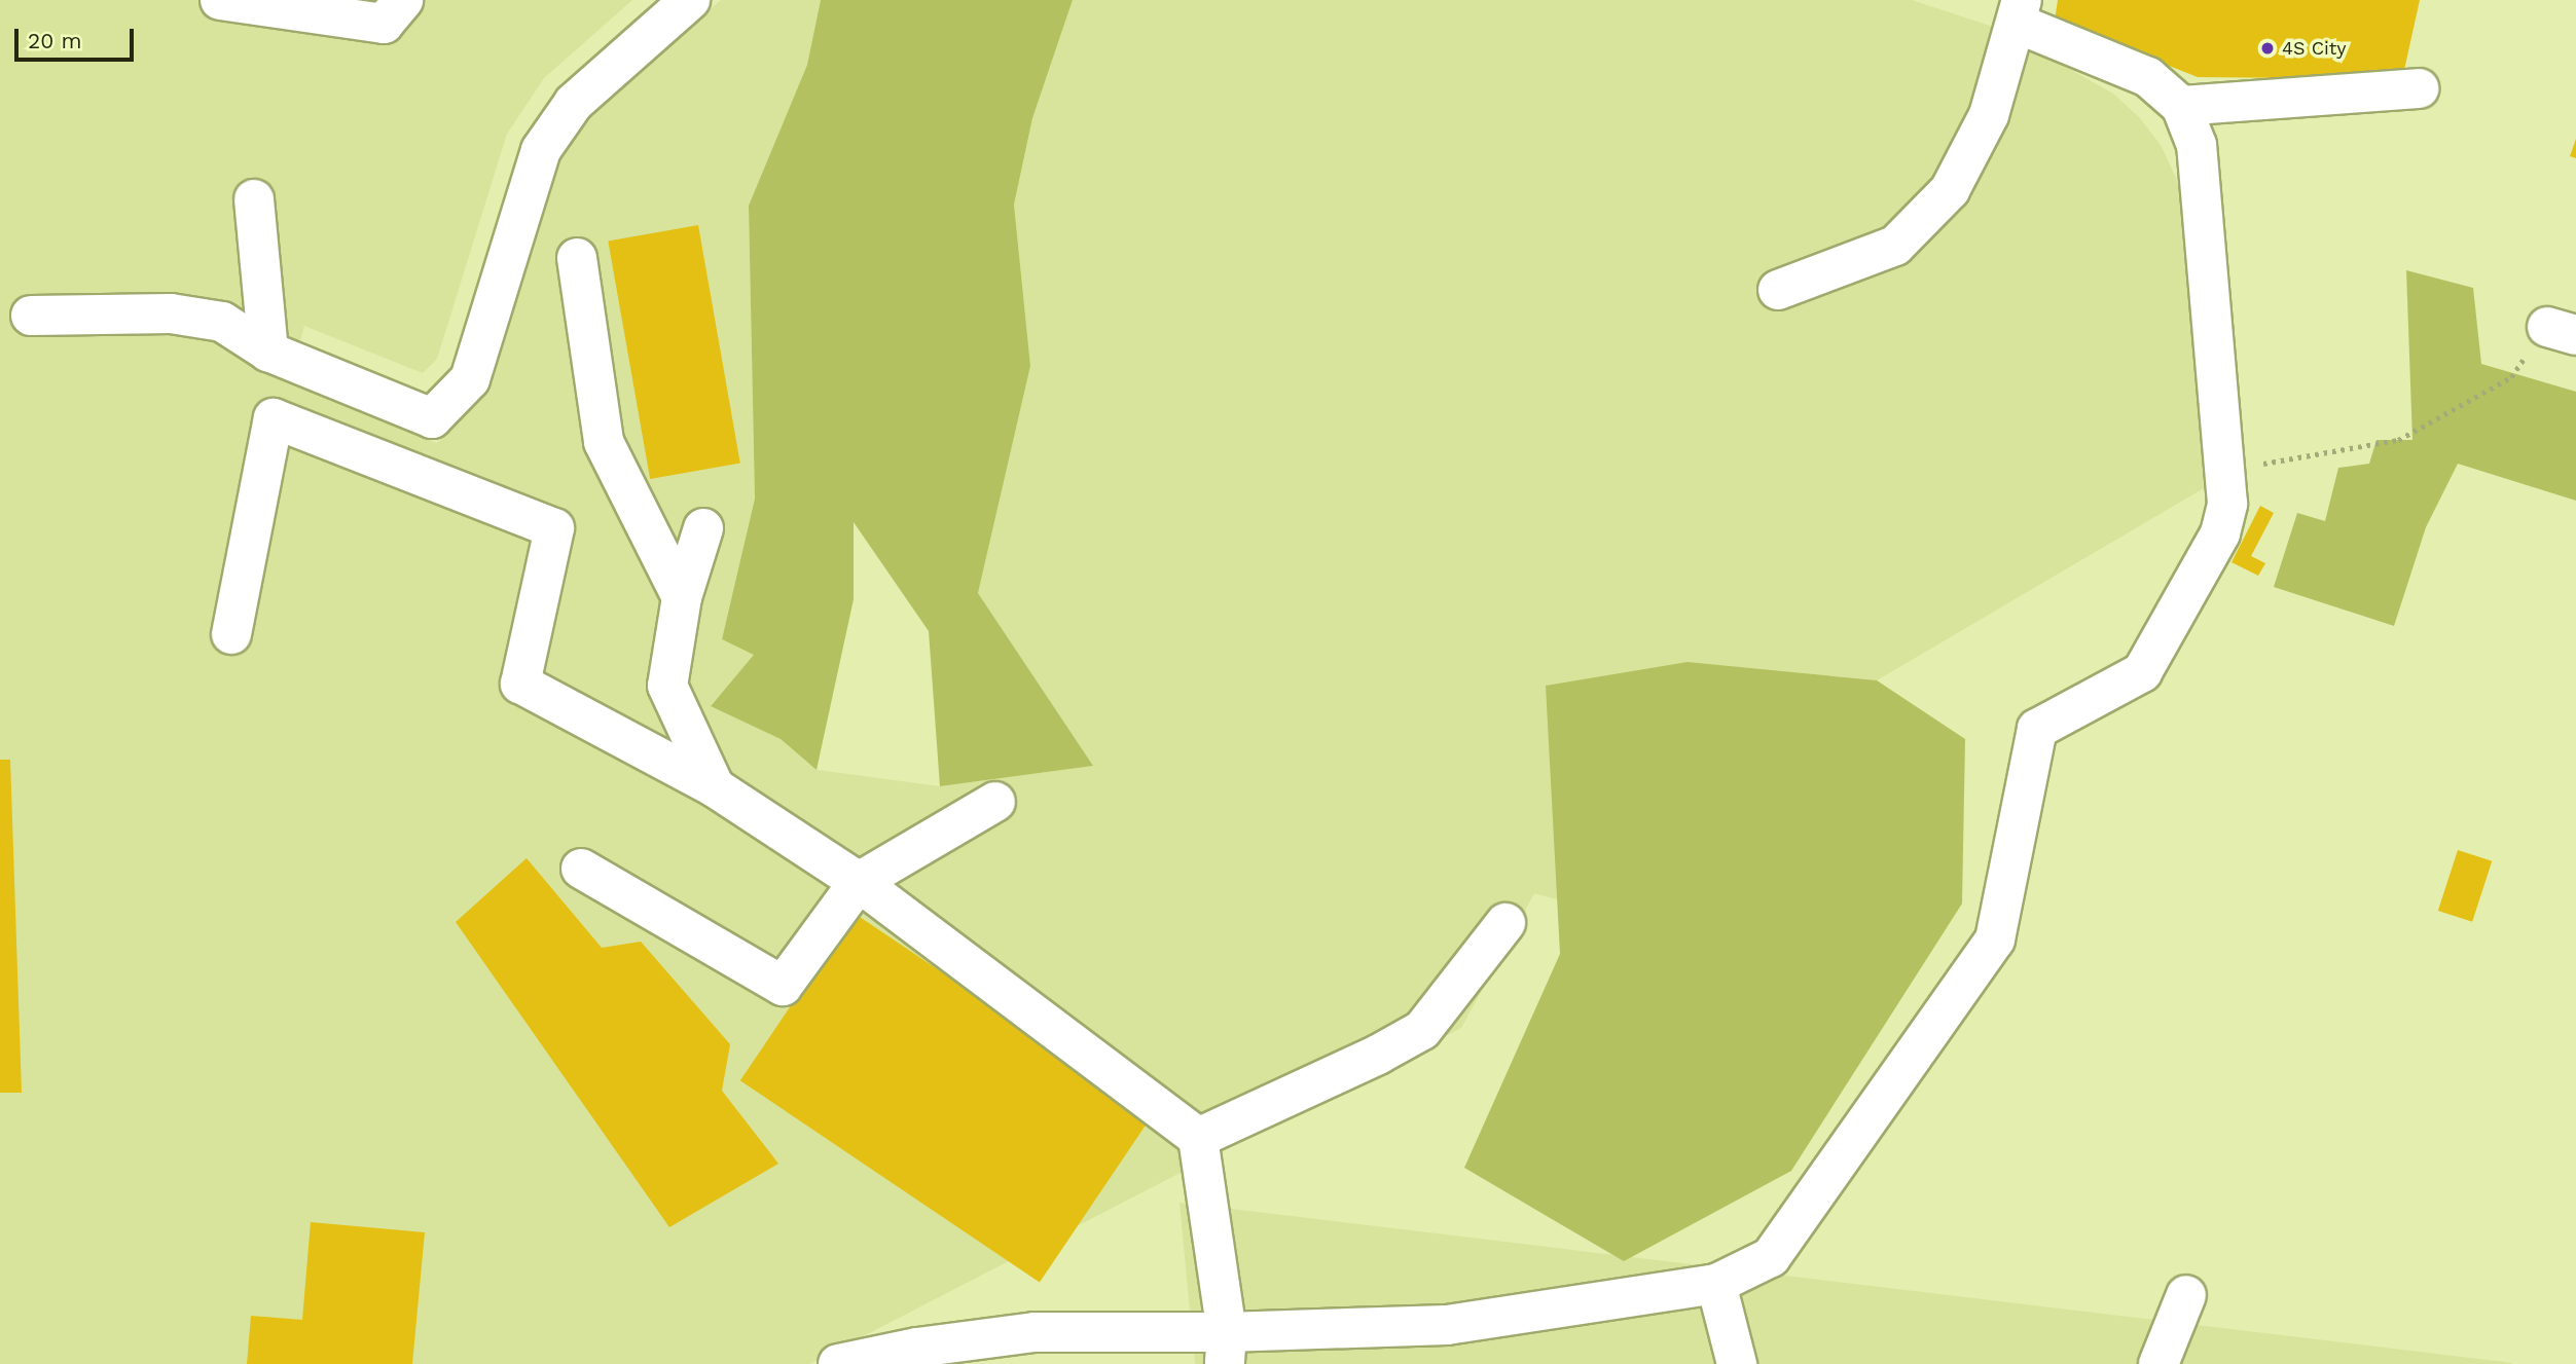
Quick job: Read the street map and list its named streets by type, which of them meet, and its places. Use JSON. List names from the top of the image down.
{
  "places": ["4S City"],
  "scale_bar": "20 m"
}
